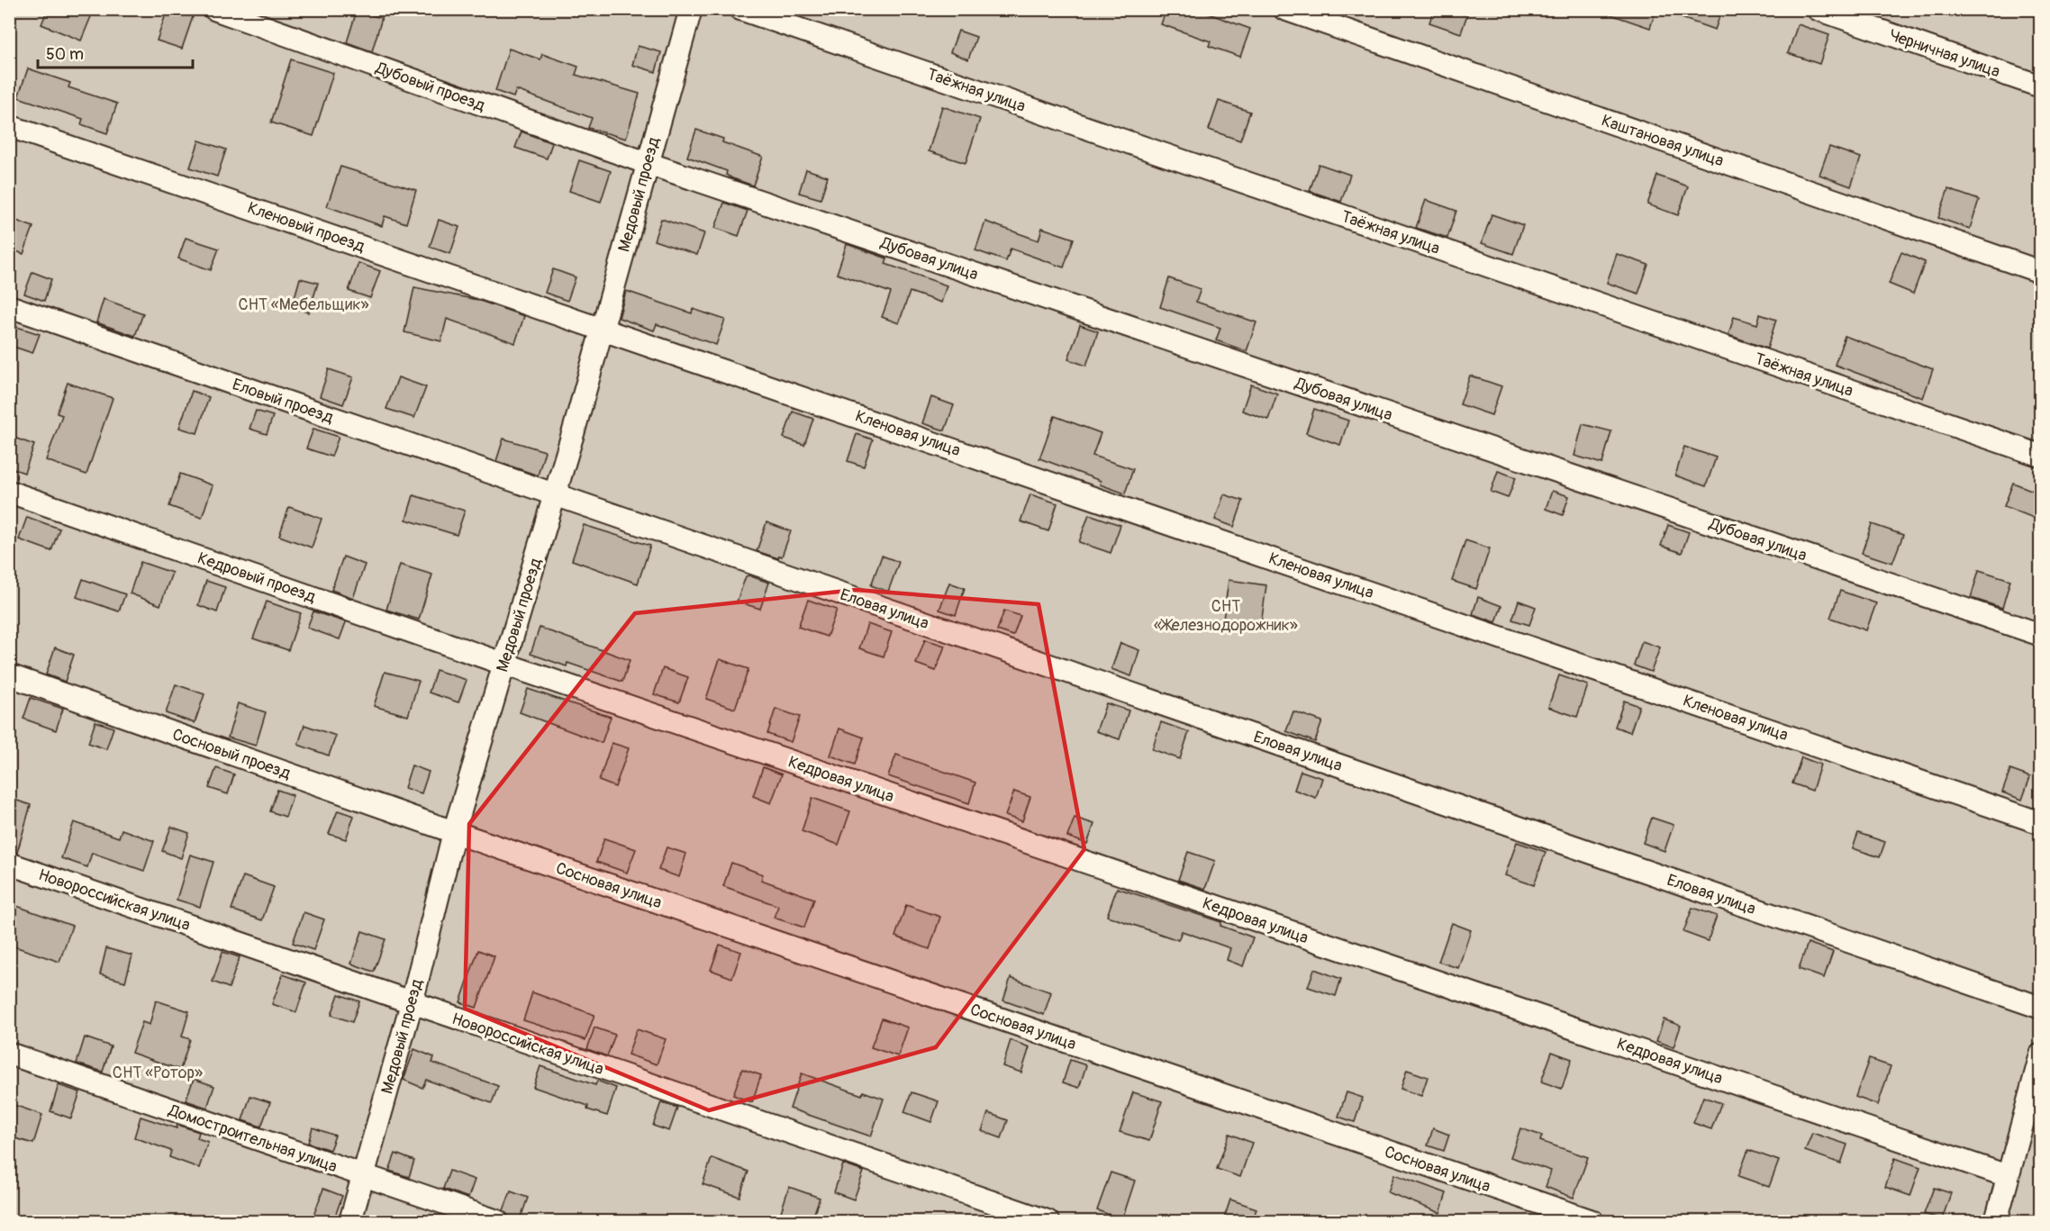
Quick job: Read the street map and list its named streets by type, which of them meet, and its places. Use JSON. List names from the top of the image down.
{
  "streets": {
    "street": [
      "Черничная улица",
      "Дубовый проезд",
      "Таёжная улица",
      "Каштановая улица",
      "Медовый проезд",
      "Кленовый проезд",
      "Дубовая улица",
      "Еловый проезд",
      "Кленовая улица",
      "Кедровый проезд",
      "Еловая улица",
      "Сосновый проезд",
      "Кедровая улица",
      "Сосновая улица",
      "Новороссийская улица",
      "Домостроительная улица"
    ]
  },
  "crossings": [
    ["Дубовый проезд", "Медовый проезд"],
    ["Дубовый проезд", "Дубовая улица"],
    ["Медовый проезд", "Кленовый проезд"],
    ["Медовый проезд", "Дубовая улица"],
    ["Медовый проезд", "Еловый проезд"],
    ["Медовый проезд", "Кленовая улица"],
    ["Медовый проезд", "Кедровый проезд"],
    ["Медовый проезд", "Еловая улица"],
    ["Медовый проезд", "Сосновый проезд"],
    ["Медовый проезд", "Кедровая улица"],
    ["Медовый проезд", "Сосновая улица"],
    ["Медовый проезд", "Новороссийская улица"],
    ["Медовый проезд", "Домостроительная улица"],
    ["Кленовый проезд", "Кленовая улица"],
    ["Еловый проезд", "Еловая улица"],
    ["Кедровый проезд", "Кедровая улица"],
    ["Сосновый проезд", "Сосновая улица"]
  ],
  "parks": ["СНТ «Мебельщик»", "СНТ «Железнодорожник»", "СНТ «Ротор»"],
  "scale_bar": "50 m"
}
